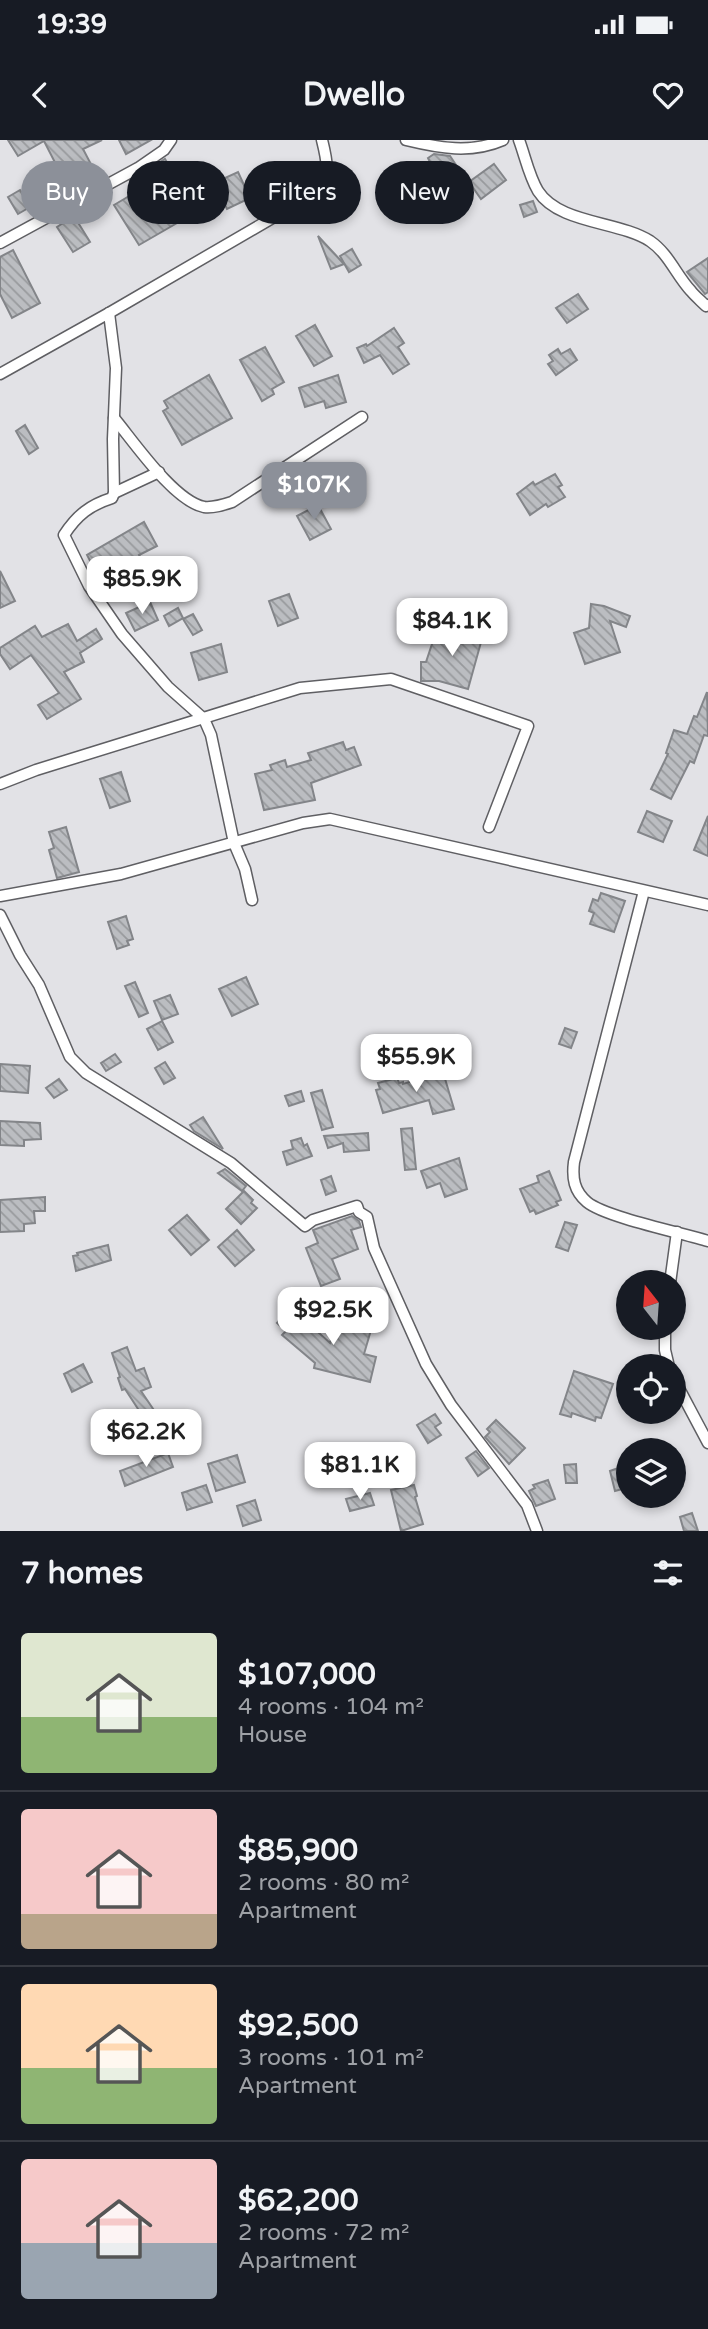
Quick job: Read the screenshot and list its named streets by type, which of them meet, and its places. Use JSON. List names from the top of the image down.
{
  "north": "top",
  "page": {
    "status": "19:39",
    "header": "Dwello",
    "chip": [
      "Buy",
      "Rent",
      "Filters",
      "New"
    ],
    "price": [
      "$107K",
      "$85.9K",
      "$84.1K",
      "$55.9K",
      "$92.5K",
      "$62.2K",
      "$81.1K"
    ],
    "heading": "7 homes",
    "list": [
      {
        "name": "$107,000",
        "note": "4 rooms · 104 m² · House"
      },
      {
        "name": "$85,900",
        "note": "2 rooms · 80 m² · Apartment"
      },
      {
        "name": "$92,500",
        "note": "3 rooms · 101 m² · Apartment"
      },
      {
        "name": "$62,200",
        "note": "2 rooms · 72 m² · Apartment"
      }
    ]
  }
}
